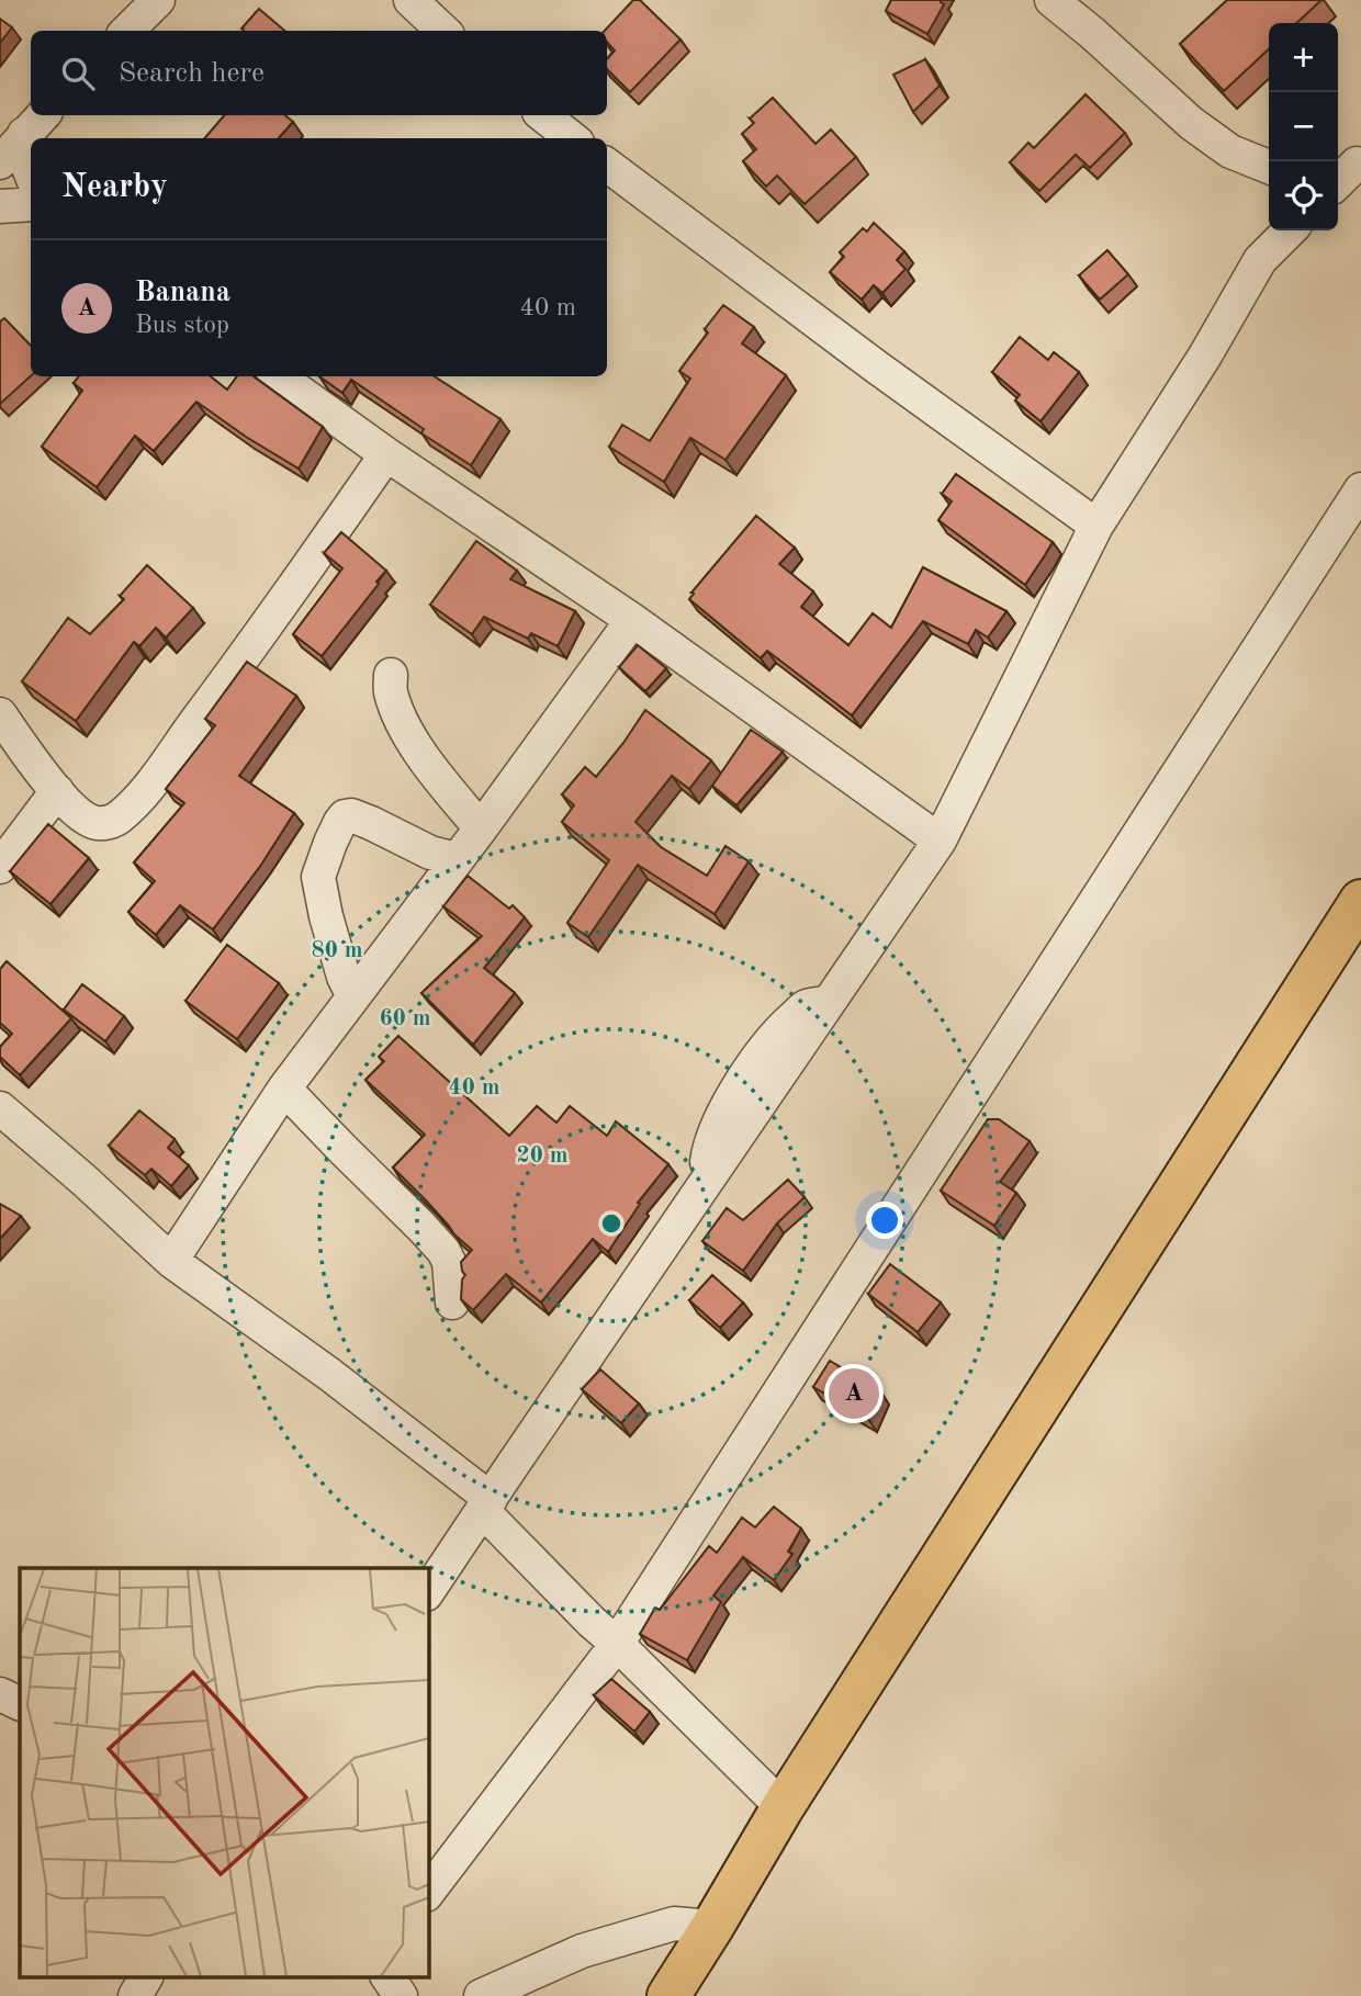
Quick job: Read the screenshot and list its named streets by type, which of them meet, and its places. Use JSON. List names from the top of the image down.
{
  "page": {
    "map_buttons": ["+", "−"],
    "search": "Search here",
    "heading": "Nearby",
    "list": [
      {
        "mark": "A",
        "name": "Banana",
        "note": "Bus stop",
        "value": "40 m"
      }
    ],
    "pins": "A"
  },
  "rings": [
    "80 m",
    "60 m",
    "40 m",
    "20 m"
  ]
}
